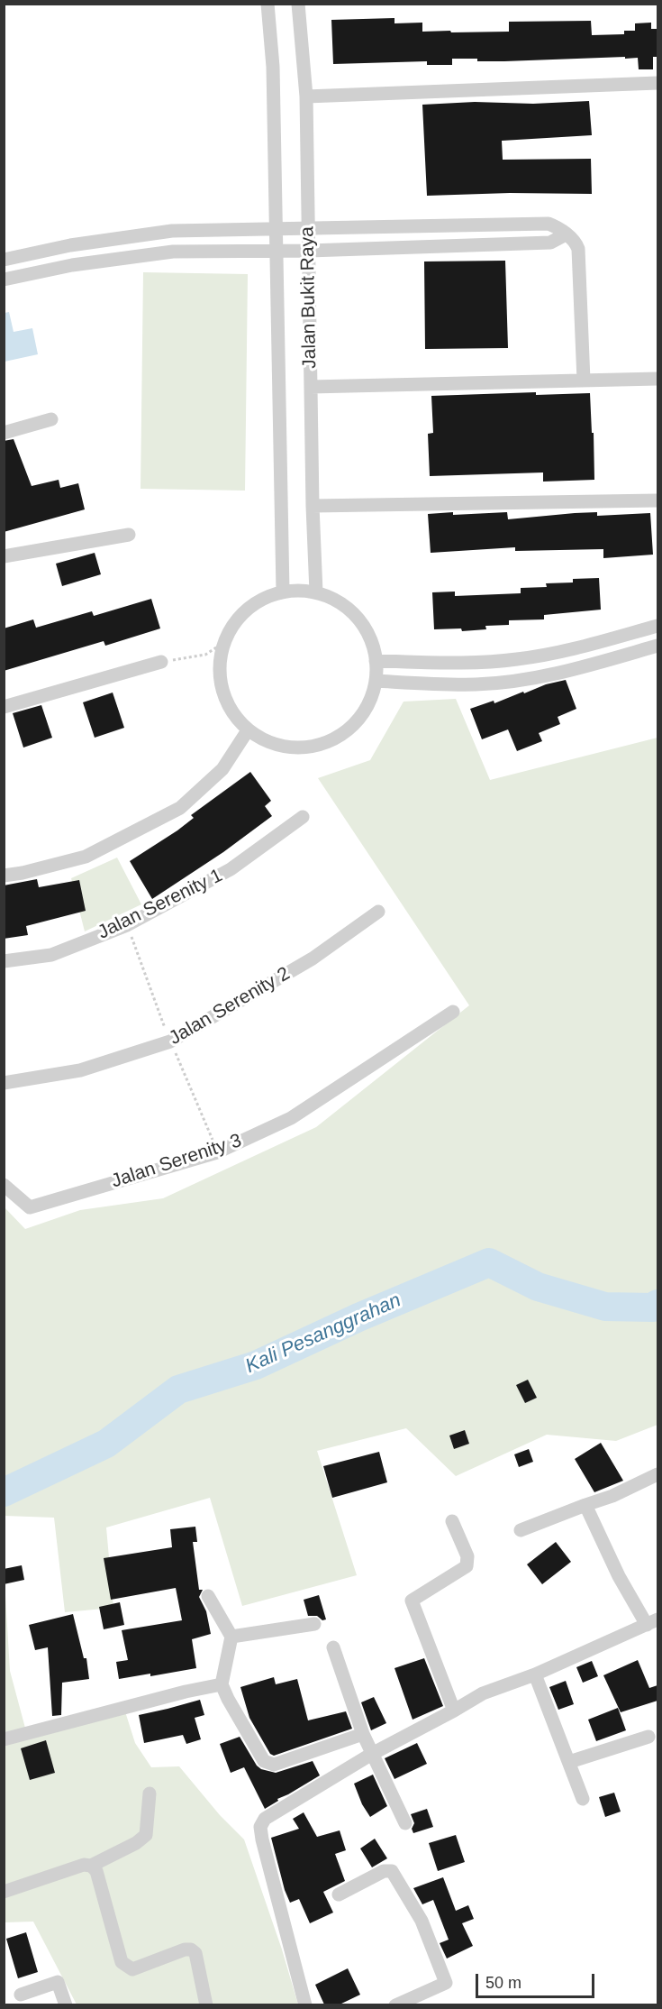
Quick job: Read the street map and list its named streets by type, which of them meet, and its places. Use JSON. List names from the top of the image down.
{
  "streets": {
    "street": [
      "Jalan Bukit Raya",
      "Jalan Serenity 1",
      "Jalan Serenity 2",
      "Jalan Serenity 3"
    ]
  },
  "water": ["Kali Pesanggrahan"],
  "scale_bar": "50 m"
}
